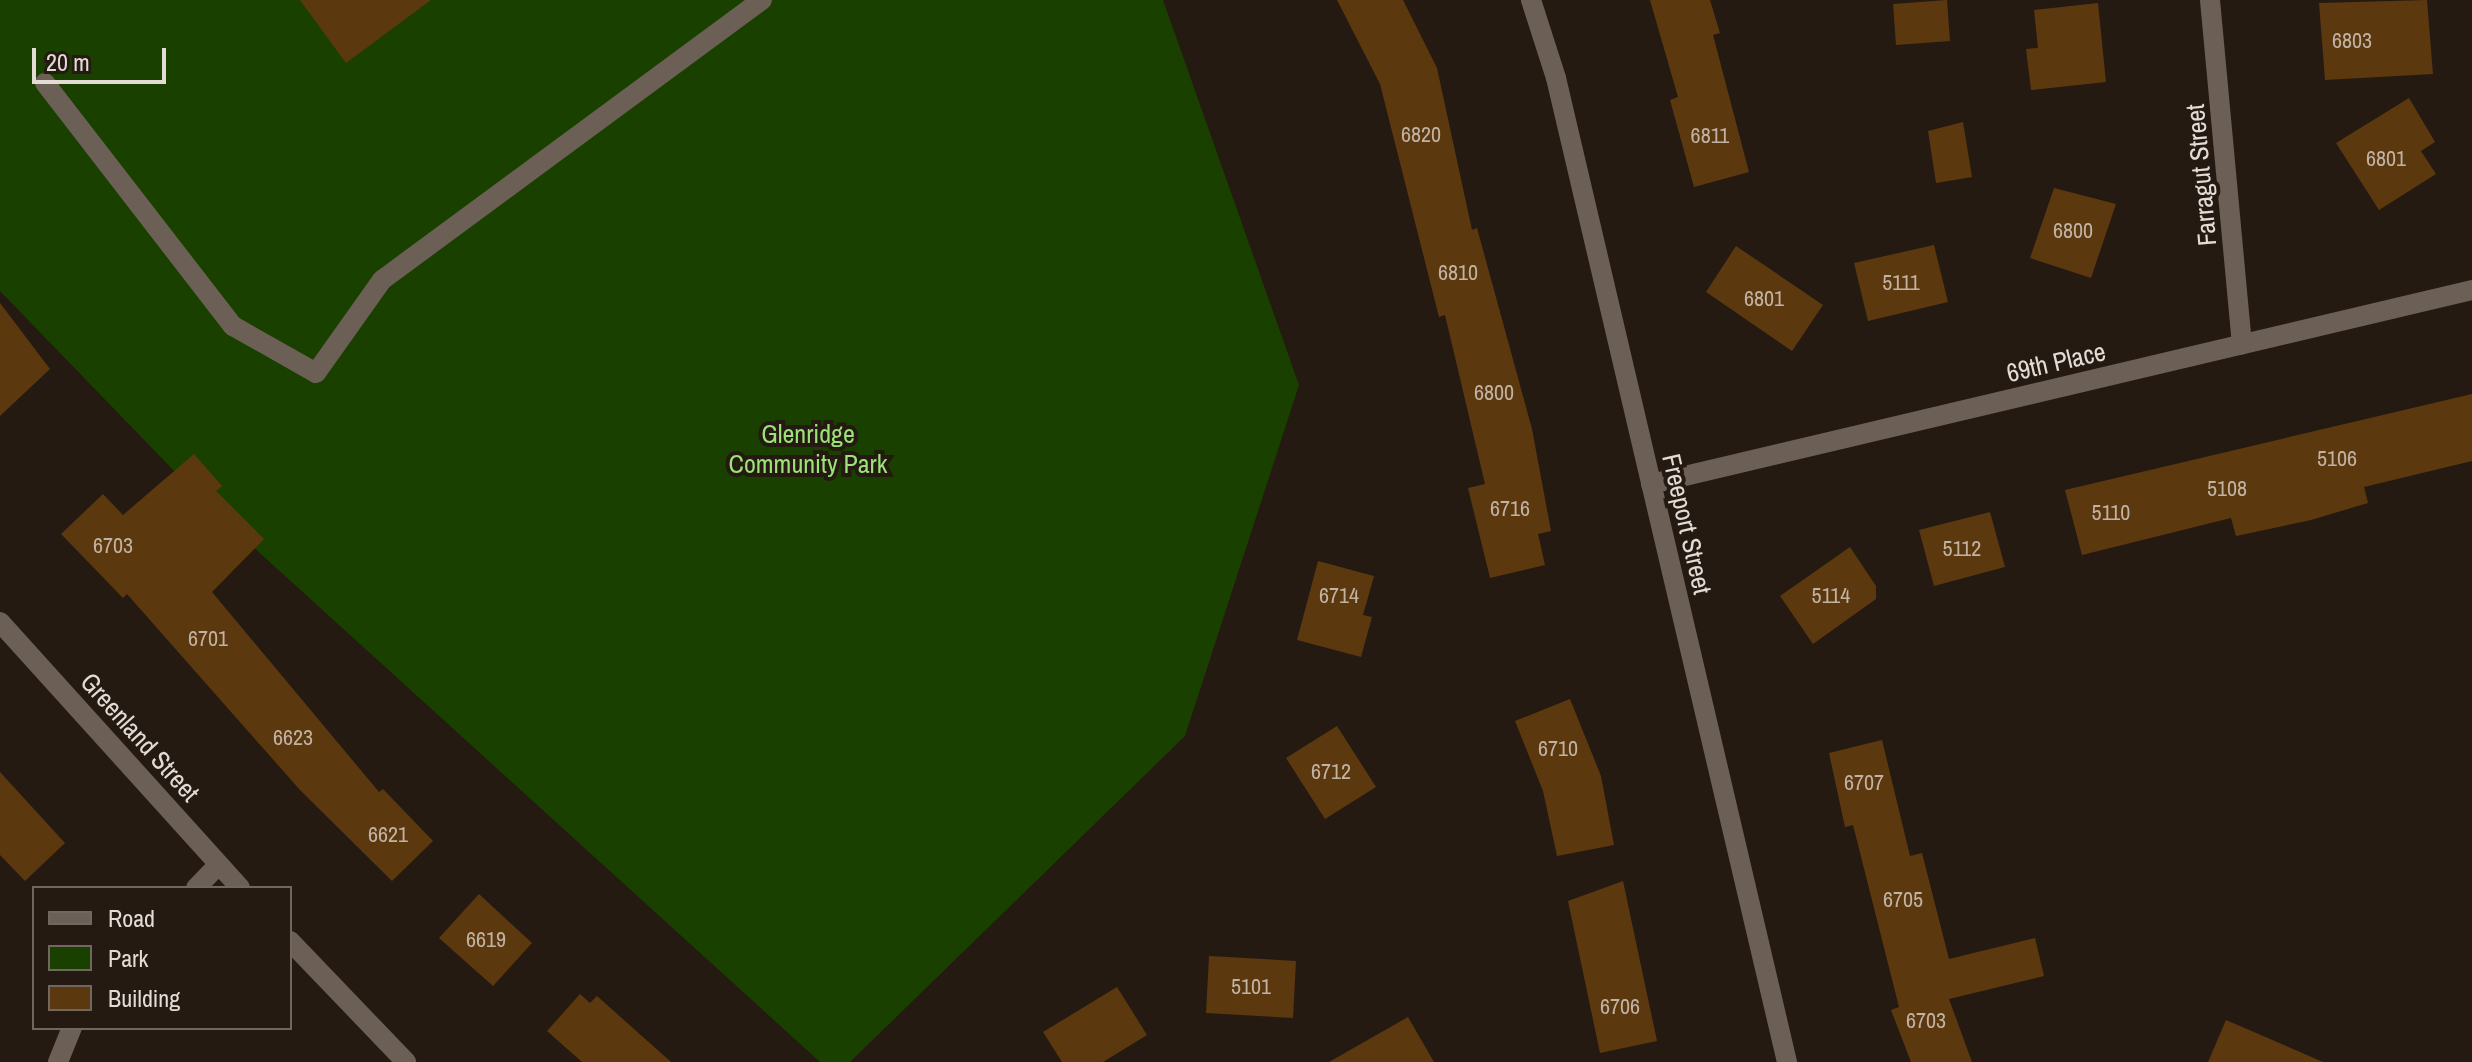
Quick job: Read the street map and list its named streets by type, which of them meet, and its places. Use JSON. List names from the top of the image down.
{
  "streets": {
    "street": [
      "Farragut Street",
      "69th Place",
      "Freeport Street",
      "Greenland Street"
    ]
  },
  "crossings": [
    ["Farragut Street", "69th Place"],
    ["69th Place", "Freeport Street"]
  ],
  "parks": ["Glenridge Community Park"],
  "house_numbers": [
    "6803",
    "6820",
    "6811",
    "6801",
    "6800",
    "6810",
    "5111",
    "6801",
    "6800",
    "5106",
    "5108",
    "6716",
    "5110",
    "6703",
    "5112",
    "6714",
    "5114",
    "6701",
    "6623",
    "6710",
    "6712",
    "6707",
    "6621",
    "6705",
    "6619",
    "5101",
    "6706",
    "6703"
  ],
  "legend": ["Road", "Park", "Building"],
  "scale_bar": "20 m"
}
